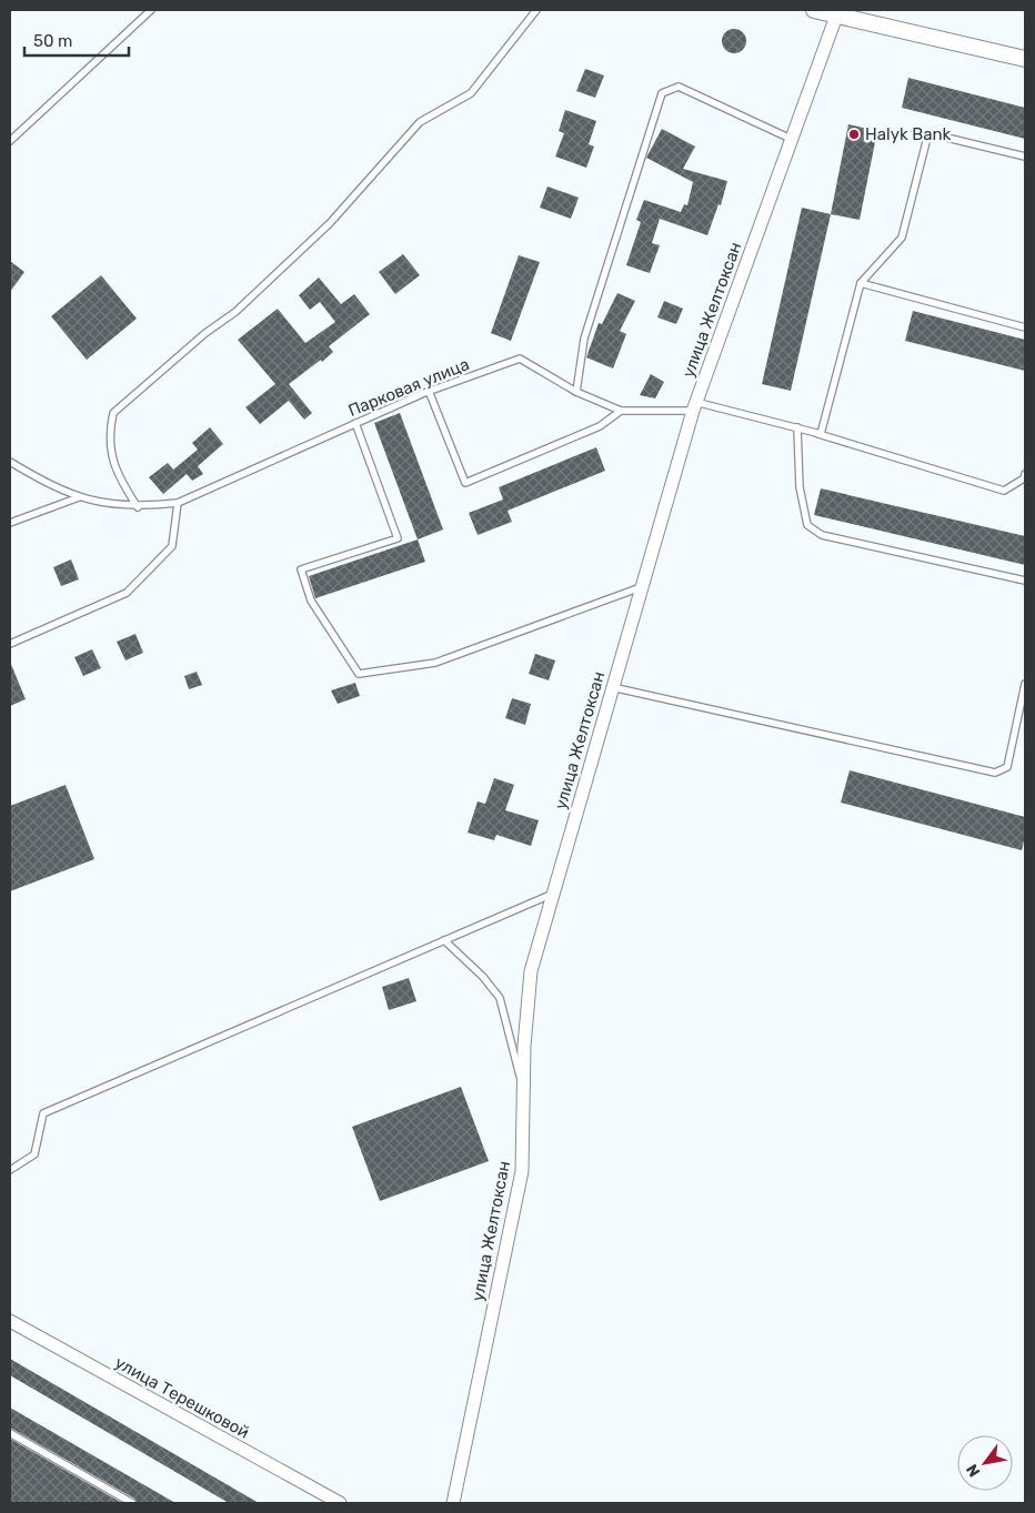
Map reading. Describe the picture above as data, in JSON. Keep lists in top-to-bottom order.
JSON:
{
  "streets": {
    "street": ["улица Желтоксан", "улица Терешковой"],
    "lane": ["Парковая улица"]
  },
  "crossings": [
    ["улица Желтоксан", "Парковая улица"]
  ],
  "places": ["Halyk Bank"],
  "scale_bar": "50 m",
  "north": "bottom left"
}
